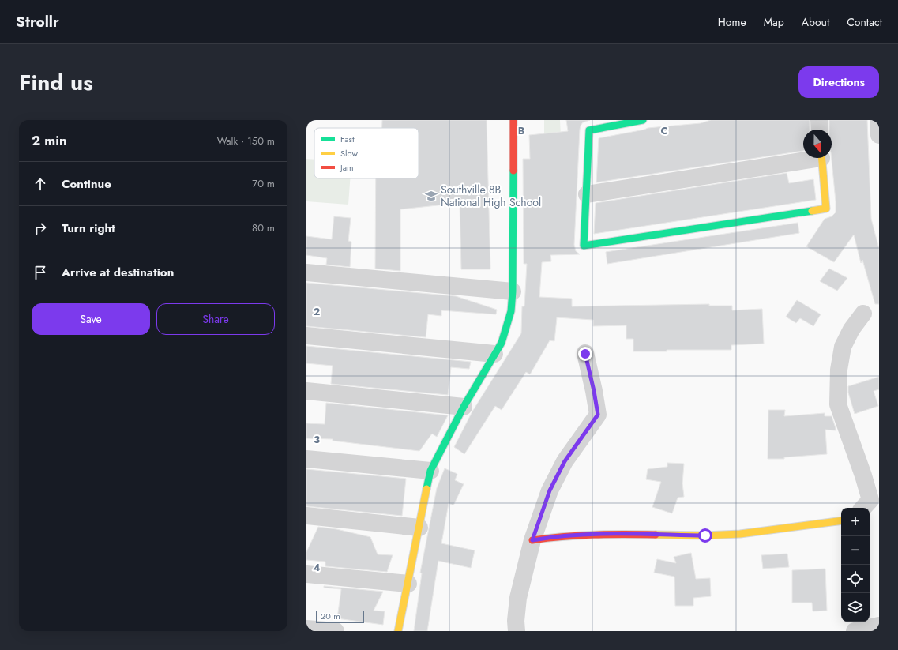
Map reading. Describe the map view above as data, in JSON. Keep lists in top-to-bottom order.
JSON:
{
  "places": {
    "school or university": ["Southville 8B National High School"]
  },
  "legend": ["Fast", "Slow", "Jam"],
  "scale_bar": "20 m",
  "north": "bottom",
  "page": {
    "header": "Strollr",
    "nav": [
      "Home",
      "Map",
      "About",
      "Contact"
    ],
    "title": "Find us",
    "buttons": [
      "Directions",
      ["Save", "Share"]
    ],
    "heading": ["2 min", "Walk · 150 m"],
    "list": [
      ["Continue", "70 m"],
      ["Turn right", "80 m"],
      "Arrive at destination"
    ],
    "map_buttons": ["+", "−"],
    "scale": "20 m"
  },
  "grid": {
    "columns": ["B", "C"],
    "rows": ["2", "3", "4"]
  }
}
